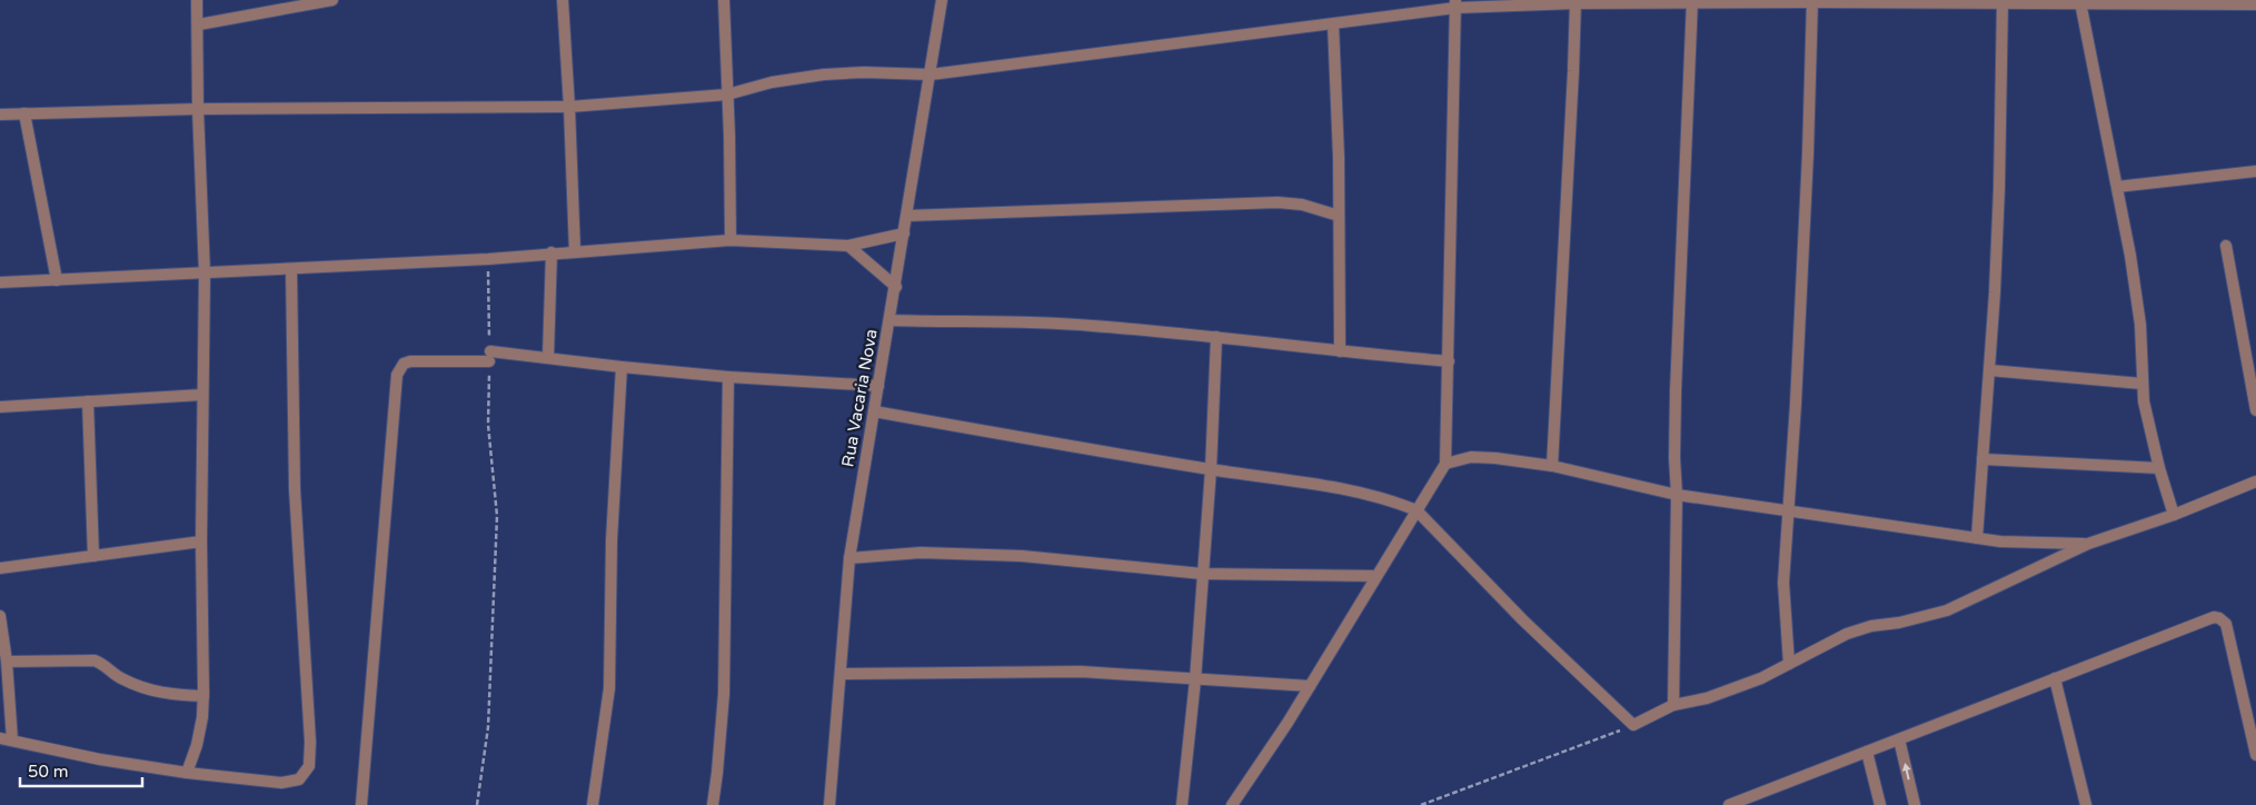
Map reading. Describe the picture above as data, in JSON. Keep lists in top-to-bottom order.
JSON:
{
  "streets": {
    "street": ["Rua Vacaria Nova"]
  },
  "scale_bar": "50 m"
}
